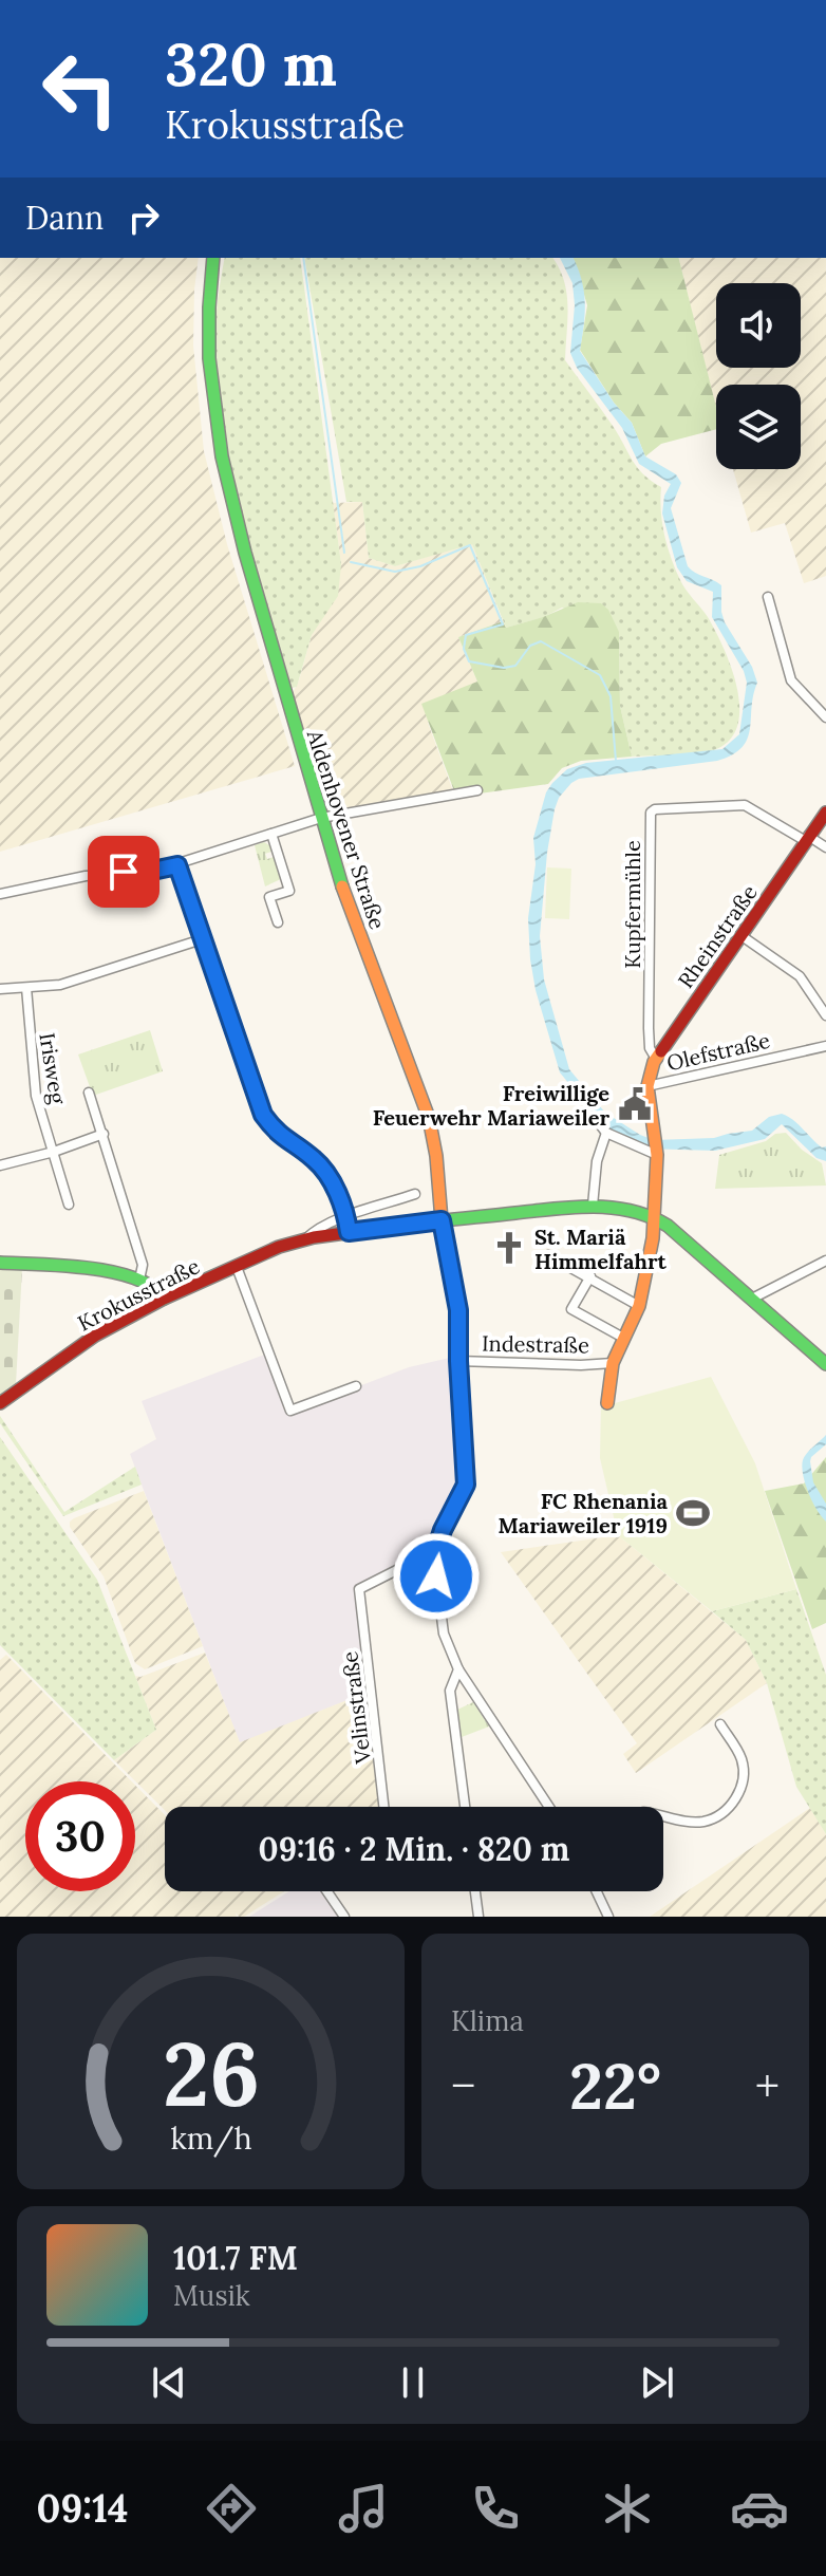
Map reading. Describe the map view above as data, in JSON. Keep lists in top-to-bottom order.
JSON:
{
  "streets": {
    "main road": [
      "Aldenhovener Straße",
      "Rheinstraße",
      "Olefstraße",
      "Krokusstraße",
      "Indestraße"
    ],
    "street": ["Kupfermühle", "Irisweg", "Velinstraße"]
  },
  "crossings": [
    ["Aldenhovener Straße", "Krokusstraße"],
    ["Kupfermühle", "Rheinstraße"],
    ["Rheinstraße", "Olefstraße"],
    ["Olefstraße", "Krokusstraße"],
    ["Olefstraße", "Indestraße"],
    ["Krokusstraße", "Indestraße"]
  ],
  "places": {
    "public building": ["Freiwillige Feuerwehr Mariaweiler"],
    "church": ["St. Mariä Himmelfahrt"],
    "sports": ["FC Rhenania Mariaweiler 1919"]
  },
  "page": {
    "turn": ["320 m", "Krokusstraße"],
    "then": "Dann",
    "limit": "30",
    "trip": "09:16 · 2 Min. · 820 m",
    "tile": "Klima",
    "heat": ["−", "22°", "+"],
    "song": ["101.7 FM", "Musik"],
    "tabs": "09:14",
    "gauge": ["26", "km/h"]
  }
}
